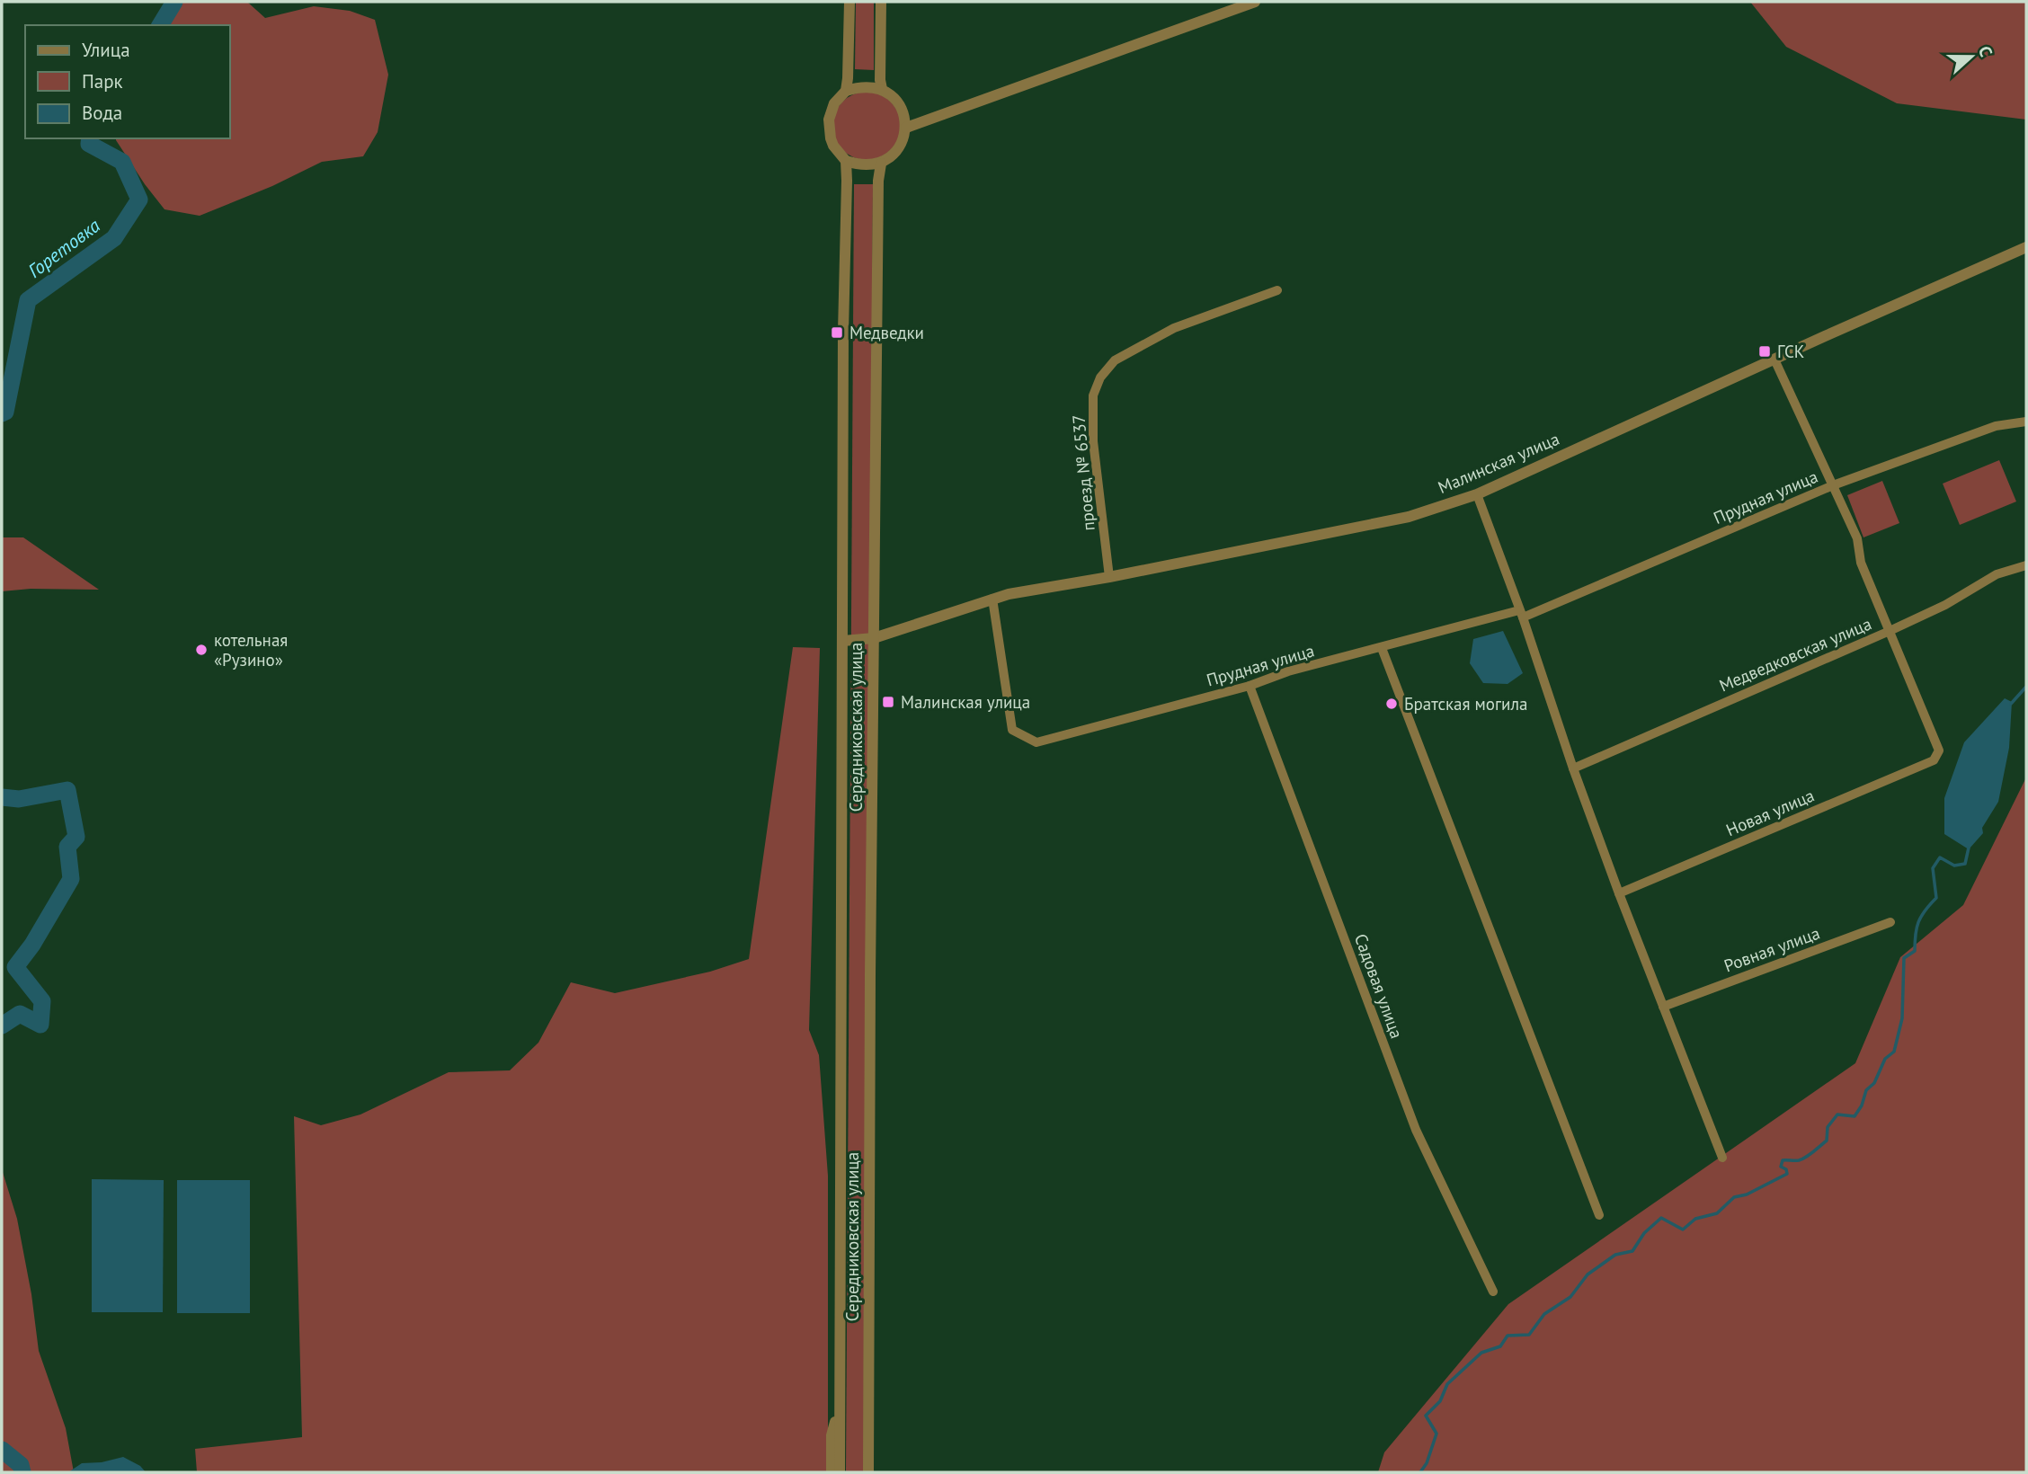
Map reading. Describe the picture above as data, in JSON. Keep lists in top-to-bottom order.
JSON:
{
  "streets": {
    "street": [
      "Малинская улица",
      "проезд № 6537",
      "Прудная улица",
      "Медведковская улица",
      "Середниковская улица",
      "Новая улица",
      "Ровная улица",
      "Садовая улица"
    ]
  },
  "crossings": [
    ["Малинская улица", "проезд № 6537"],
    ["Малинская улица", "Прудная улица"],
    ["Малинская улица", "Середниковская улица"],
    ["Прудная улица", "Садовая улица"],
    ["Медведковская улица", "Новая улица"]
  ],
  "water": ["Горетовка"],
  "places": {
    "transit": ["Медведки", "ГСК", "Малинская улица"],
    "other": ["котельная «Рузино»", "Братская могила"]
  },
  "legend": ["Улица", "Парк", "Вода"],
  "north": "right"
}
